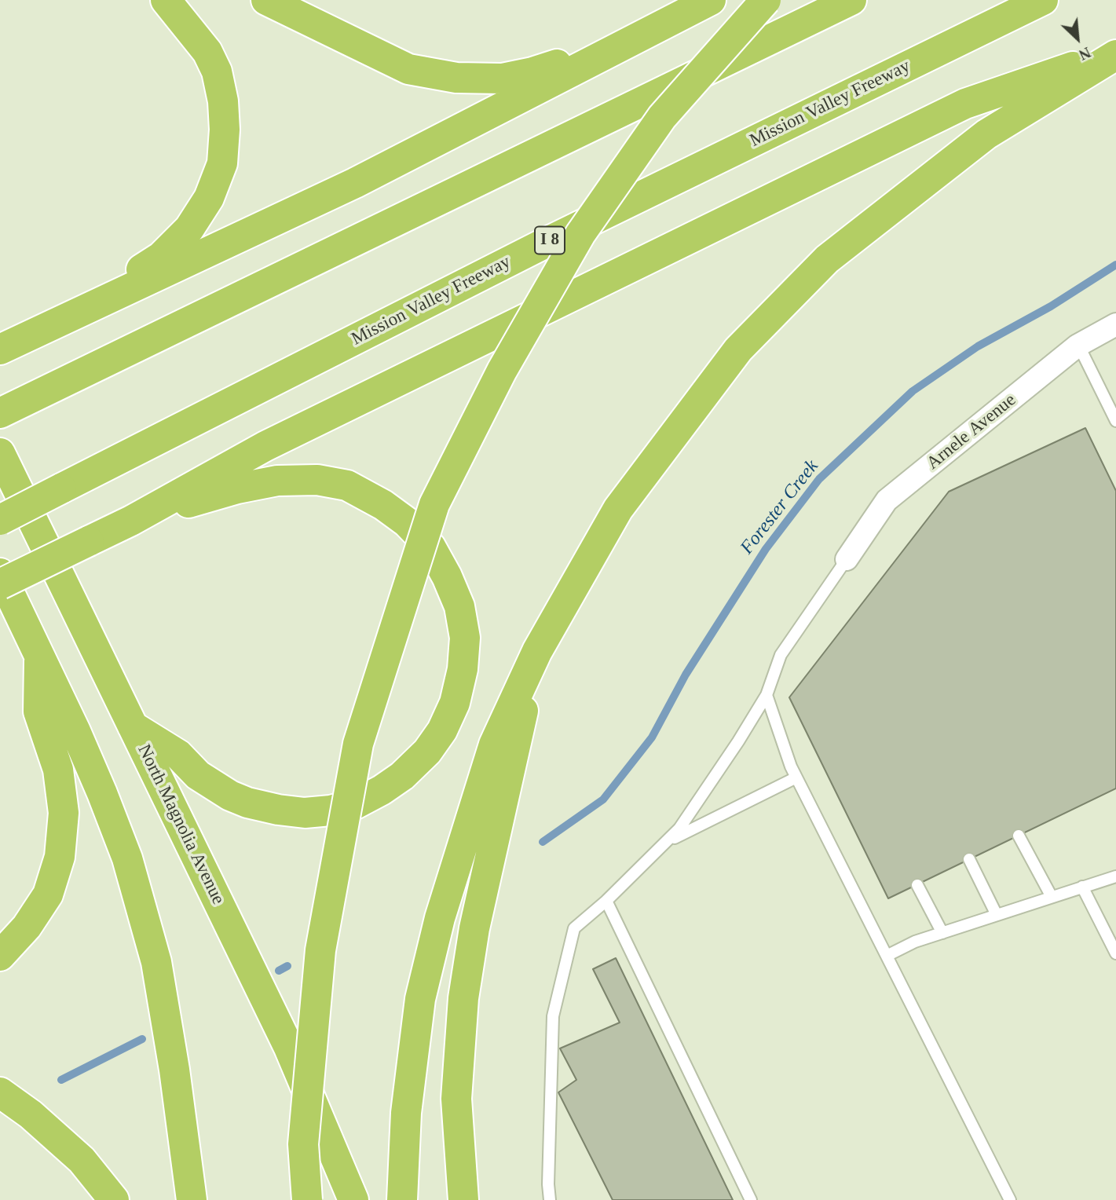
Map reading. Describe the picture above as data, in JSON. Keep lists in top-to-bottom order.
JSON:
{
  "streets": {
    "highway": ["Mission Valley Freeway", "I 8", "North Magnolia Avenue"],
    "street": ["Arnele Avenue"]
  },
  "water": ["Forester Creek"],
  "north": "bottom right"
}
